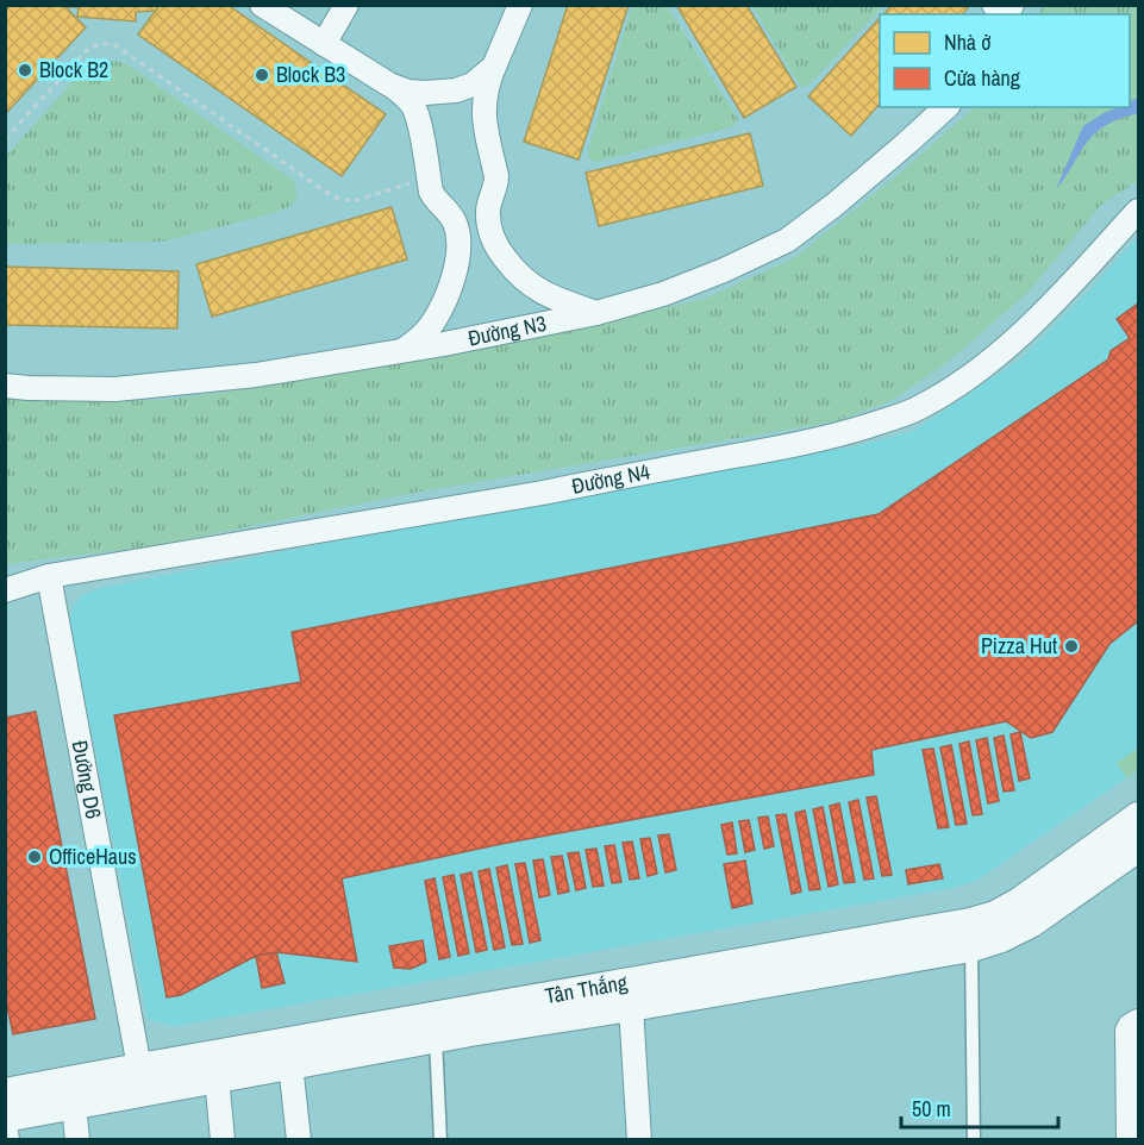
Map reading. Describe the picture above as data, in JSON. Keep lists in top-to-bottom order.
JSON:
{
  "streets": {
    "street": [
      "Đường N3",
      "Đường N4",
      "Đường D6",
      "Tân Thắng"
    ]
  },
  "crossings": [
    ["Đường N4", "Đường D6"],
    ["Đường D6", "Tân Thắng"]
  ],
  "places": [
    "Block B2",
    "Block B3",
    "Pizza Hut",
    "OfficeHaus"
  ],
  "legend": ["Nhà ở", "Cửa hàng"],
  "scale_bar": "50 m"
}
